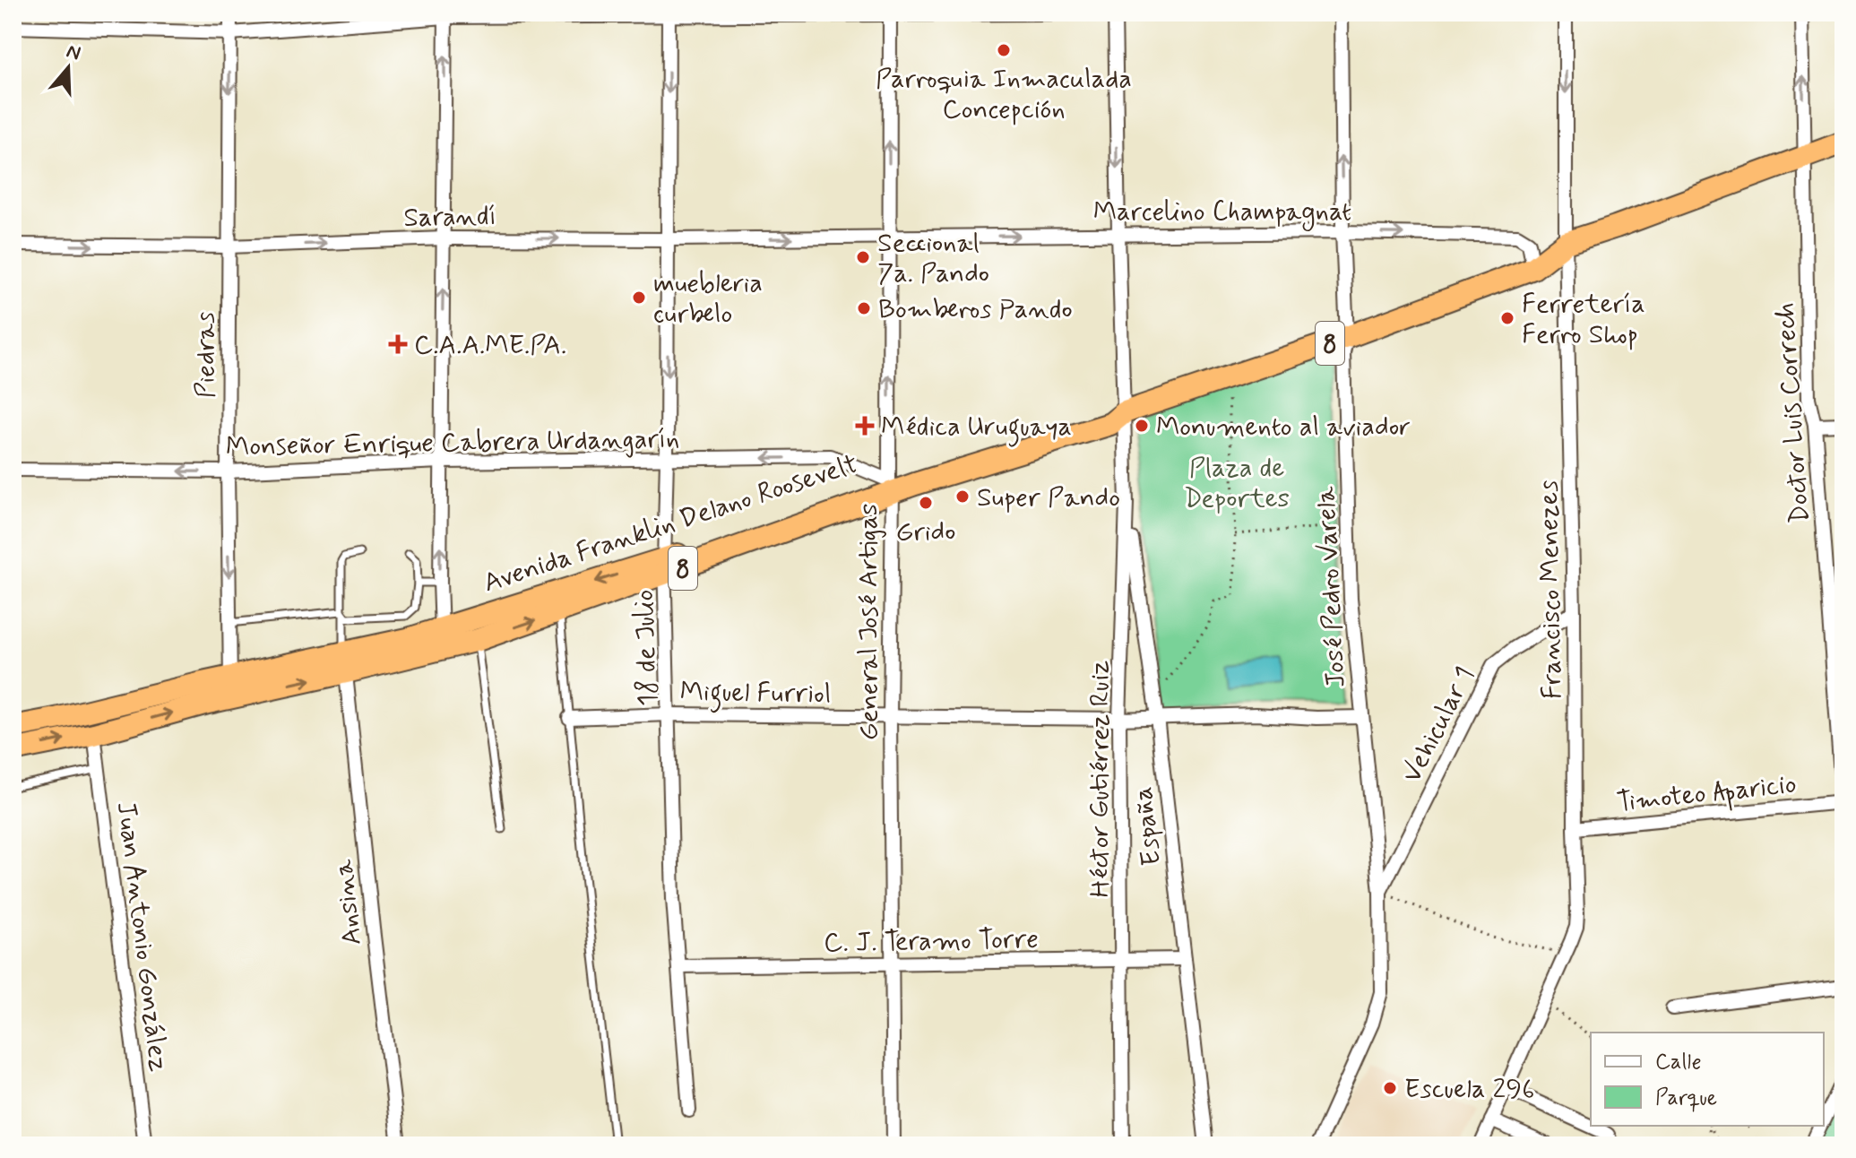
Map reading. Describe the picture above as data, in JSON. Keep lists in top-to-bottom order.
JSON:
{
  "streets": {
    "highway": ["8", "Avenida Franklin Delano Roosevelt"],
    "street": [
      "Marcelino Champagnat",
      "Sarandí",
      "Piedras",
      "Doctor Luis Correch",
      "Monseñor Enrique Cabrera Urdangarín",
      "José Pedro Varela",
      "Francisco Menezes",
      "General José Artigas",
      "18 de Julio",
      "Miguel Furriol",
      "Vehicular 1",
      "Héctor Gutiérrez Ruiz",
      "Timoteo Aparicio",
      "España",
      "Ansina",
      "Juan Antonio González",
      "C. J. Teramo Torre"
    ]
  },
  "crossings": [
    ["Marcelino Champagnat", "Sarandí"],
    ["Marcelino Champagnat", "Avenida Franklin Delano Roosevelt"],
    ["Marcelino Champagnat", "José Pedro Varela"],
    ["Marcelino Champagnat", "General José Artigas"],
    ["Marcelino Champagnat", "Héctor Gutiérrez Ruiz"],
    ["Sarandí", "Piedras"],
    ["Sarandí", "General José Artigas"],
    ["Sarandí", "18 de Julio"],
    ["8", "Piedras"],
    ["8", "Avenida Franklin Delano Roosevelt"],
    ["8", "Juan Antonio González"],
    ["Piedras", "Monseñor Enrique Cabrera Urdangarín"],
    ["Piedras", "Avenida Franklin Delano Roosevelt"],
    ["Doctor Luis Correch", "Avenida Franklin Delano Roosevelt"],
    ["Doctor Luis Correch", "Timoteo Aparicio"],
    ["Monseñor Enrique Cabrera Urdangarín", "Avenida Franklin Delano Roosevelt"],
    ["Monseñor Enrique Cabrera Urdangarín", "General José Artigas"],
    ["Monseñor Enrique Cabrera Urdangarín", "18 de Julio"],
    ["Avenida Franklin Delano Roosevelt", "José Pedro Varela"],
    ["Avenida Franklin Delano Roosevelt", "Francisco Menezes"],
    ["Avenida Franklin Delano Roosevelt", "General José Artigas"],
    ["Avenida Franklin Delano Roosevelt", "18 de Julio"],
    ["Avenida Franklin Delano Roosevelt", "Héctor Gutiérrez Ruiz"],
    ["Avenida Franklin Delano Roosevelt", "Ansina"],
    ["José Pedro Varela", "Miguel Furriol"],
    ["José Pedro Varela", "Vehicular 1"],
    ["Francisco Menezes", "Vehicular 1"],
    ["Francisco Menezes", "Timoteo Aparicio"],
    ["General José Artigas", "Miguel Furriol"],
    ["General José Artigas", "C. J. Teramo Torre"],
    ["18 de Julio", "Miguel Furriol"],
    ["18 de Julio", "C. J. Teramo Torre"],
    ["Miguel Furriol", "Héctor Gutiérrez Ruiz"],
    ["Miguel Furriol", "España"],
    ["Héctor Gutiérrez Ruiz", "España"],
    ["Héctor Gutiérrez Ruiz", "C. J. Teramo Torre"],
    ["España", "C. J. Teramo Torre"]
  ],
  "one_way": [
    "Marcelino Champagnat",
    "Sarandí",
    "Piedras",
    "Monseñor Enrique Cabrera Urdangarín",
    "General José Artigas",
    "18 de Julio"
  ],
  "parks": ["Plaza de Deportes"],
  "places": {
    "other": [
      "Parroquia Inmaculada Concepción",
      "Seccional 7a. Pando",
      "muebleria curbelo",
      "Bomberos Pando",
      "Ferretería Ferro Shop",
      "Monumento al aviador",
      "Super Pando",
      "Grido",
      "Escuela 296"
    ],
    "health": ["C.A.A.ME.PA.", "Médica Uruguaya"]
  },
  "legend": ["Calle", "Parque"],
  "north": "top"
}
